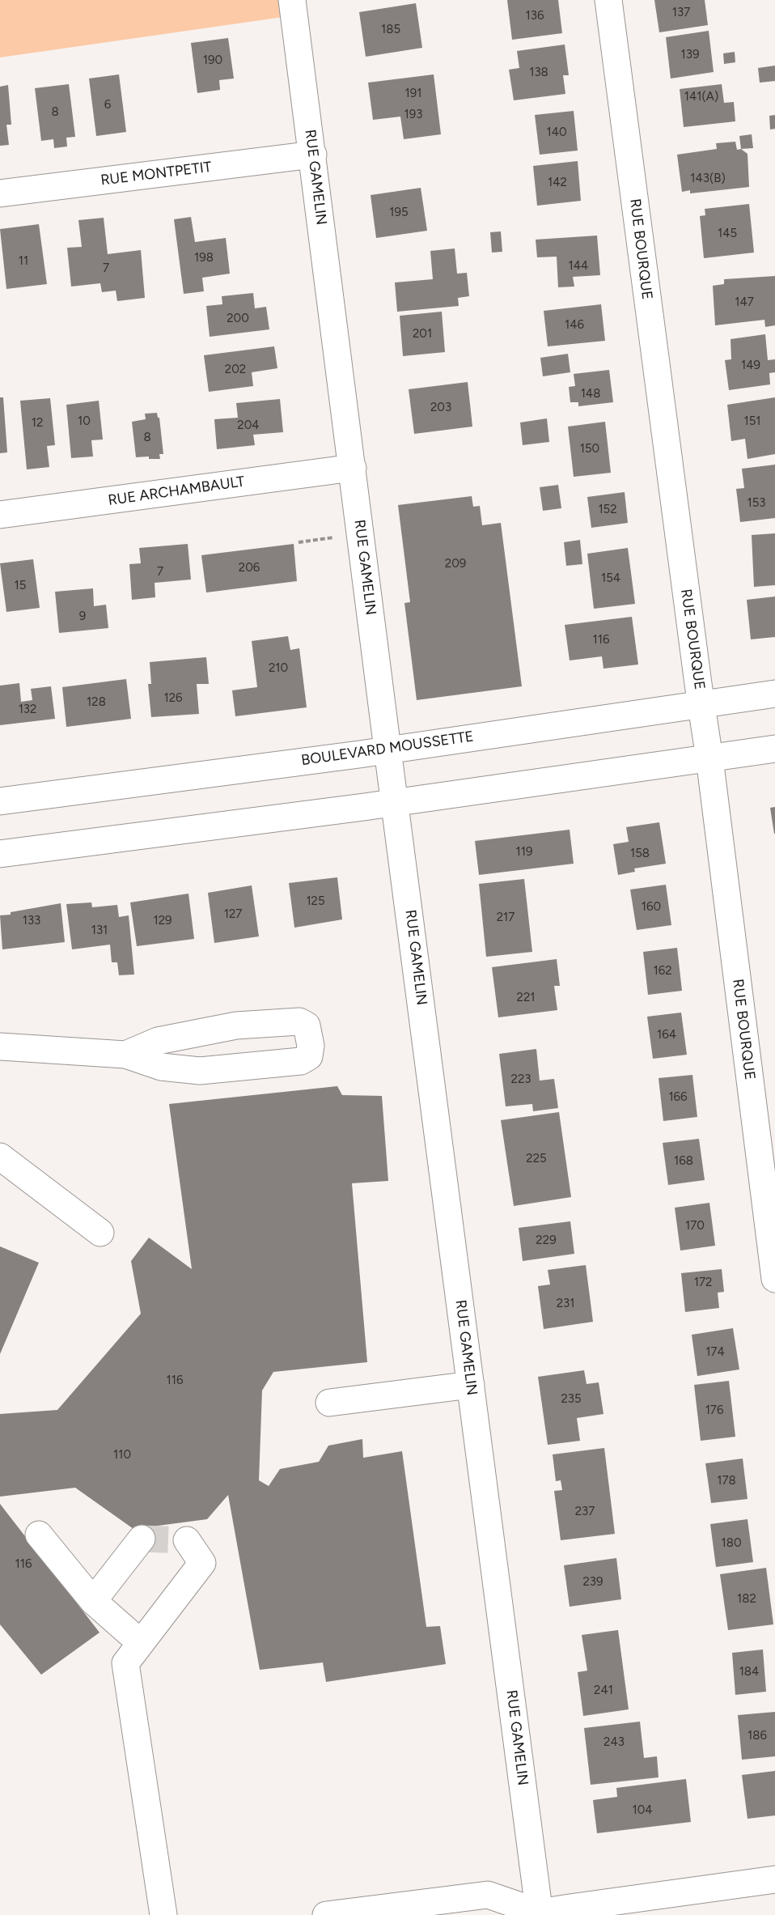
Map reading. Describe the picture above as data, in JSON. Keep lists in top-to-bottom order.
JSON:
{
  "streets": {
    "street": [
      "RUE MONTPETIT",
      "RUE GAMELIN",
      "RUE BOURQUE",
      "RUE ARCHAMBAULT",
      "BOULEVARD MOUSSETTE"
    ]
  },
  "crossings": [
    ["RUE MONTPETIT", "RUE GAMELIN"],
    ["RUE GAMELIN", "RUE ARCHAMBAULT"],
    ["RUE GAMELIN", "BOULEVARD MOUSSETTE"],
    ["RUE BOURQUE", "BOULEVARD MOUSSETTE"]
  ],
  "house_numbers": [
    "137",
    "136",
    "185",
    "139",
    "190",
    "138",
    "191",
    "141(A)",
    "6",
    "8",
    "193",
    "140",
    "143(B)",
    "142",
    "195",
    "145",
    "198",
    "11",
    "144",
    "7",
    "147",
    "200",
    "146",
    "201",
    "149",
    "202",
    "148",
    "203",
    "10",
    "151",
    "12",
    "204",
    "8",
    "150",
    "153",
    "152",
    "209",
    "206",
    "7",
    "154",
    "15",
    "9",
    "116",
    "210",
    "126",
    "128",
    "132",
    "119",
    "158",
    "125",
    "160",
    "127",
    "217",
    "133",
    "129",
    "131",
    "162",
    "221",
    "164",
    "223",
    "166",
    "225",
    "168",
    "170",
    "229",
    "172",
    "231",
    "174",
    "116",
    "235",
    "176",
    "110",
    "178",
    "237",
    "180",
    "116",
    "239",
    "182",
    "184",
    "241",
    "186",
    "243",
    "104"
  ]
}
